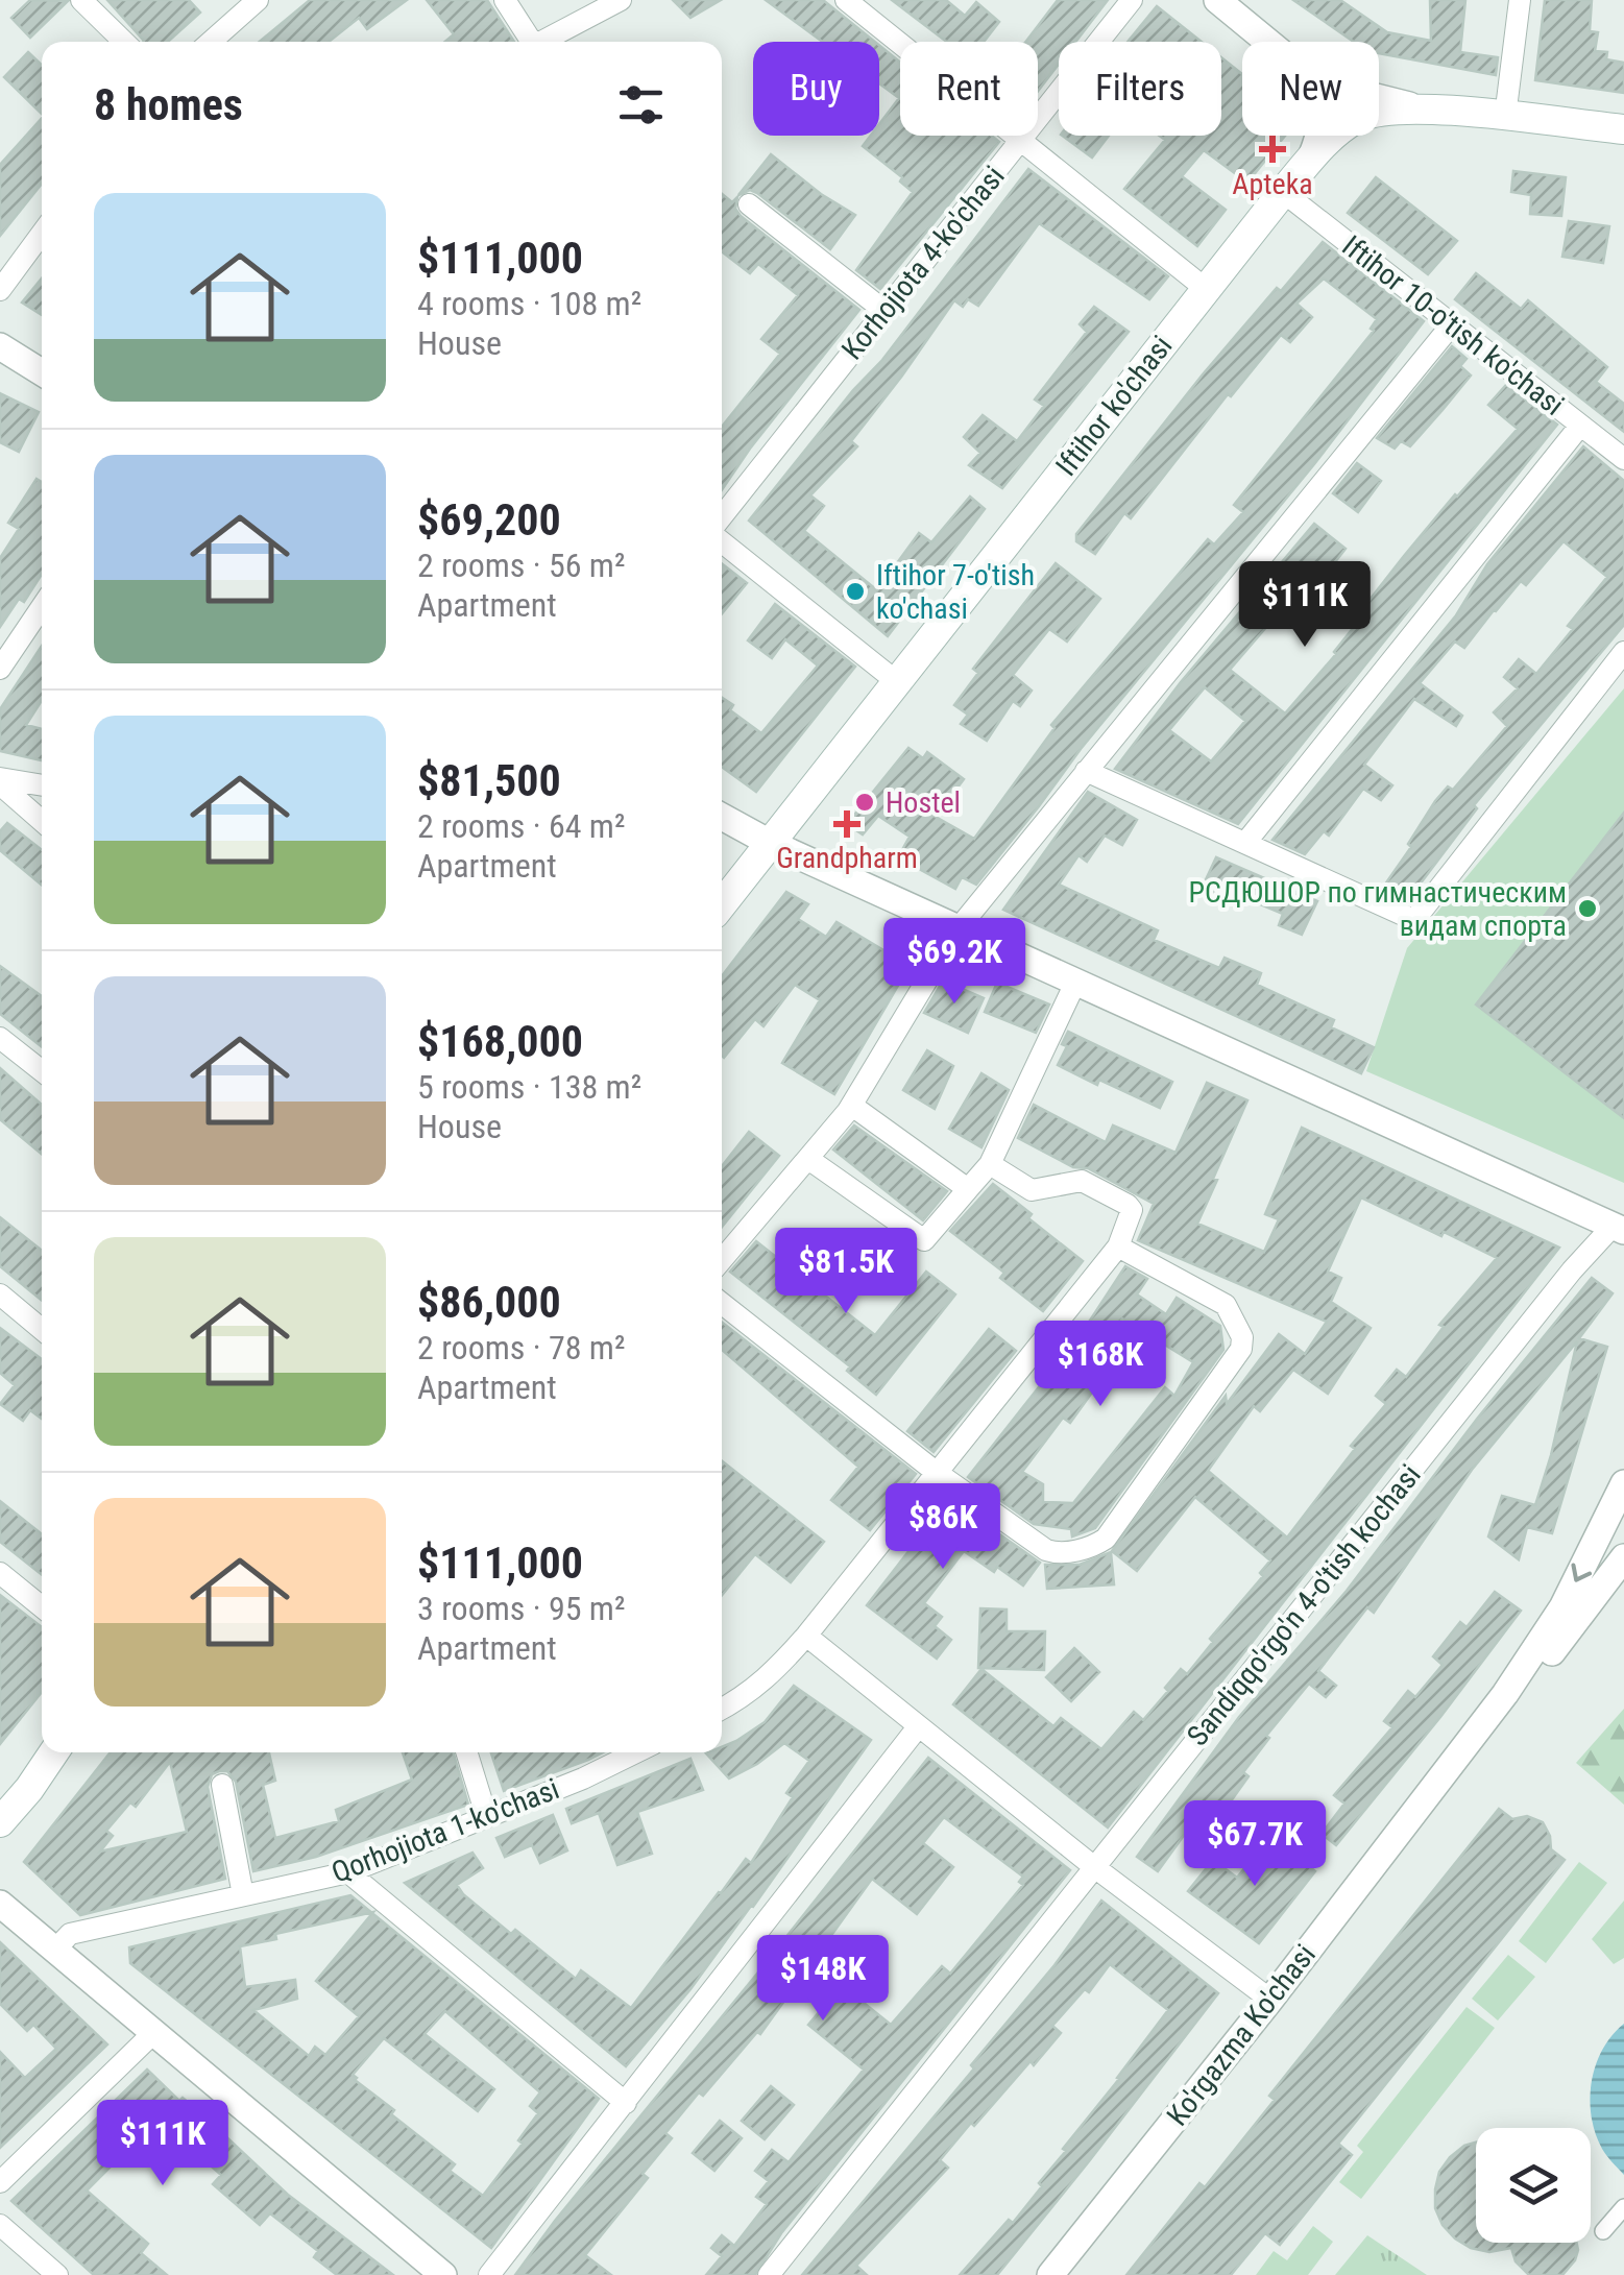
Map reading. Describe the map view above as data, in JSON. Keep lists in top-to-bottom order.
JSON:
{
  "streets": {
    "main road": ["Iftihor ko'chasi"],
    "street": [
      "Korhojiota 4-ko'chasi",
      "Iftihor 10-o'tish ko'chasi",
      "Sandiqqo'rgo'n 4-o'tish kochasi",
      "Qorhojiota 1-ko'chasi",
      "Ko'rgazma Ko'chasi"
    ]
  },
  "crossings": [
    ["Iftihor 10-o'tish ko'chasi", "Iftihor ko'chasi"]
  ],
  "places": {
    "health": ["Apteka", "Grandpharm"],
    "other": ["Iftihor 7-o'tish ko'chasi", "Hostel", "РСДЮШОР по гимнастическим видам спорта"]
  },
  "page": {
    "chip": [
      "Buy",
      "Rent",
      "Filters",
      "New"
    ],
    "heading": "8 homes",
    "list": [
      {
        "name": "$111,000",
        "note": "4 rooms · 108 m² · House"
      },
      {
        "name": "$69,200",
        "note": "2 rooms · 56 m² · Apartment"
      },
      {
        "name": "$81,500",
        "note": "2 rooms · 64 m² · Apartment"
      },
      {
        "name": "$168,000",
        "note": "5 rooms · 138 m² · House"
      },
      {
        "name": "$86,000",
        "note": "2 rooms · 78 m² · Apartment"
      },
      {
        "name": "$111,000",
        "note": "3 rooms · 95 m² · Apartment"
      }
    ],
    "price": [
      "$111K",
      "$69.2K",
      "$81.5K",
      "$168K",
      "$86K",
      "$67.7K",
      "$148K",
      "$111K"
    ]
  }
}
